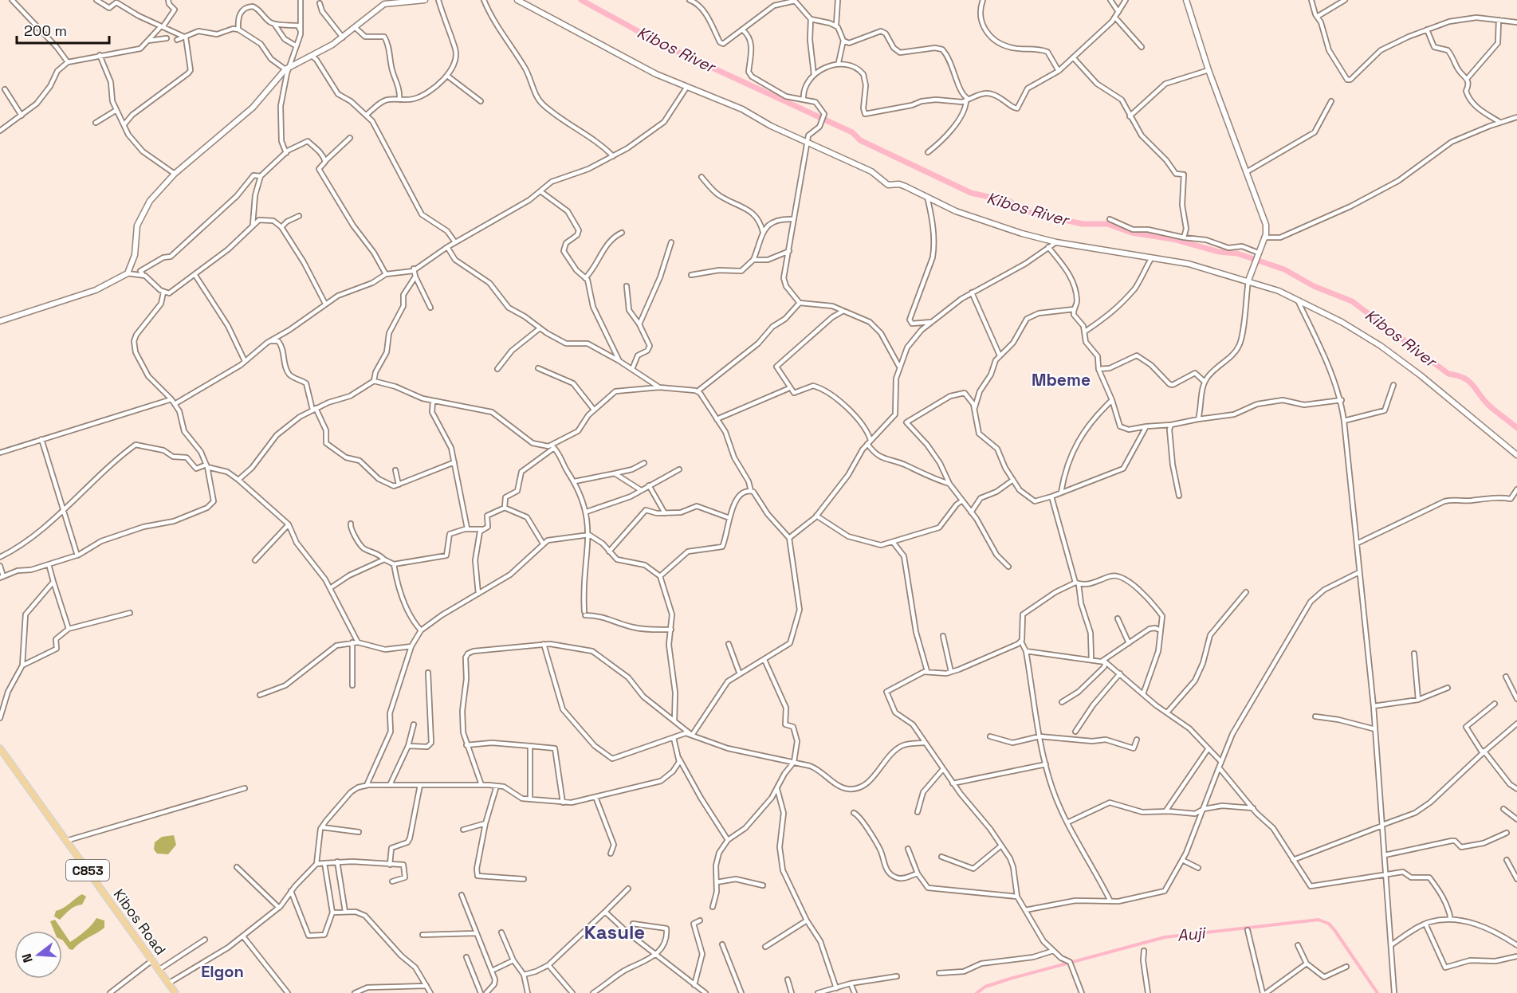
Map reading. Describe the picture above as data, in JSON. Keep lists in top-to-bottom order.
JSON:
{
  "streets": {
    "main road": ["C853", "Kibos Road"]
  },
  "districts": ["Mbeme", "Kasule", "Elgon"],
  "water": ["Kibos River", "Auji"],
  "scale_bar": "200 m",
  "north": "left"
}
